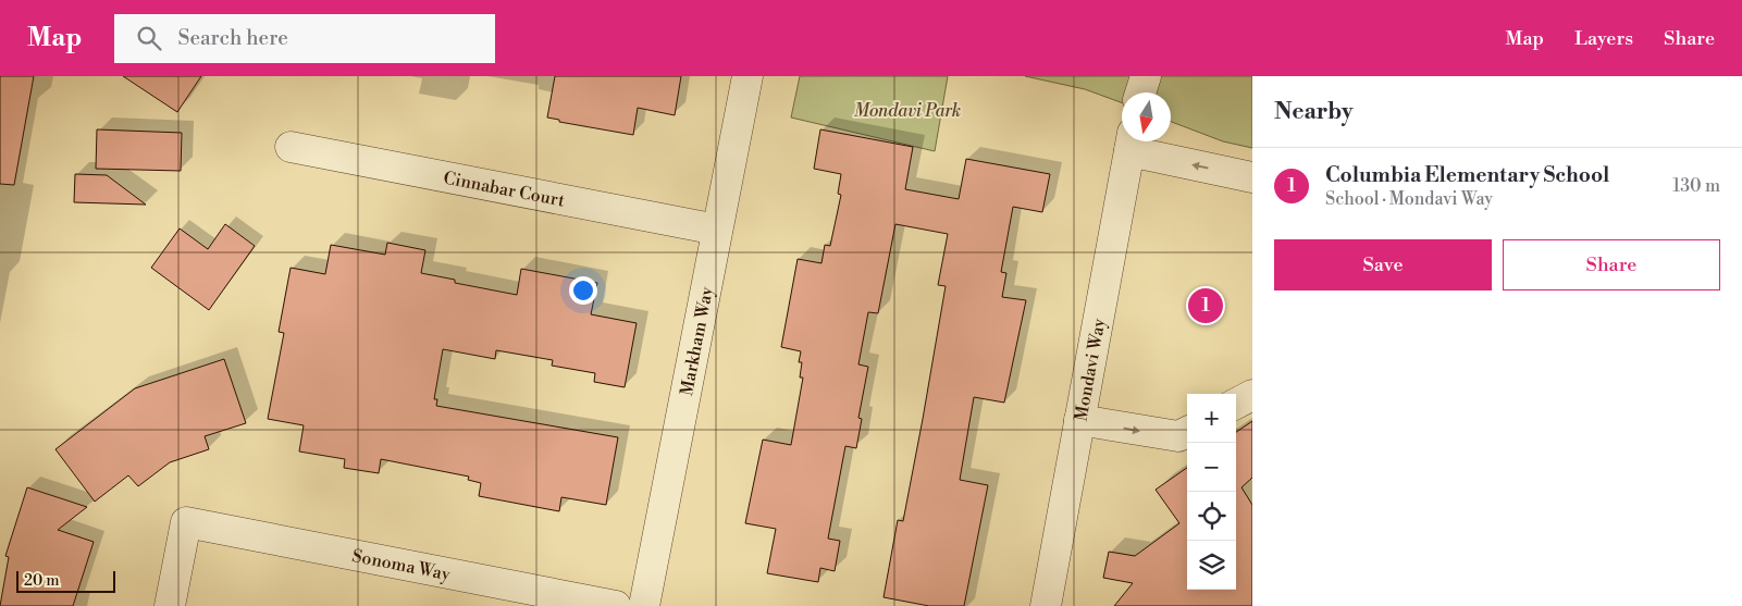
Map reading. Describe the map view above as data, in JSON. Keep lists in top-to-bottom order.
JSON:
{
  "streets": {
    "street": [
      "Cinnabar Court",
      "Markham Way",
      "Mondavi Way",
      "Sonoma Way"
    ]
  },
  "crossings": [
    ["Cinnabar Court", "Markham Way"]
  ],
  "parks": ["Mondavi Park"],
  "scale_bar": "20 m",
  "north": "bottom",
  "page": {
    "header": "Map",
    "search": "Search here",
    "nav": ["Map", "Layers", "Share"],
    "heading": "Nearby",
    "list": [
      {
        "mark": "1",
        "name": "Columbia Elementary School",
        "note": "School · Mondavi Way",
        "value": "130 m"
      }
    ],
    "buttons": ["Save", "Share"],
    "pins": "1",
    "map_buttons": ["+", "−"],
    "scale": "20 m"
  }
}
